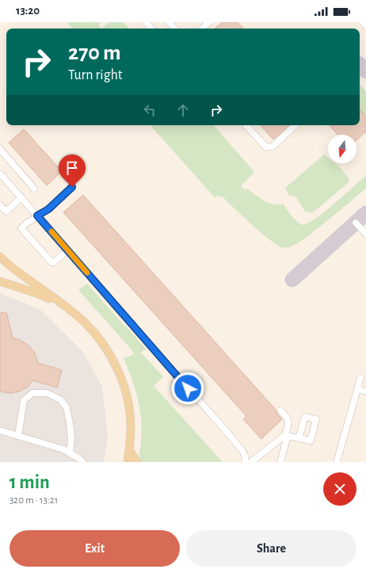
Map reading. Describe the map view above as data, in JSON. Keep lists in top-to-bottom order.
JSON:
{
  "north": "bottom",
  "page": {
    "status": "13:20",
    "turn": ["270 m", "Turn right"],
    "heading": ["1 min", "320 m · 13:21"],
    "buttons": ["Exit", "Share"]
  }
}
